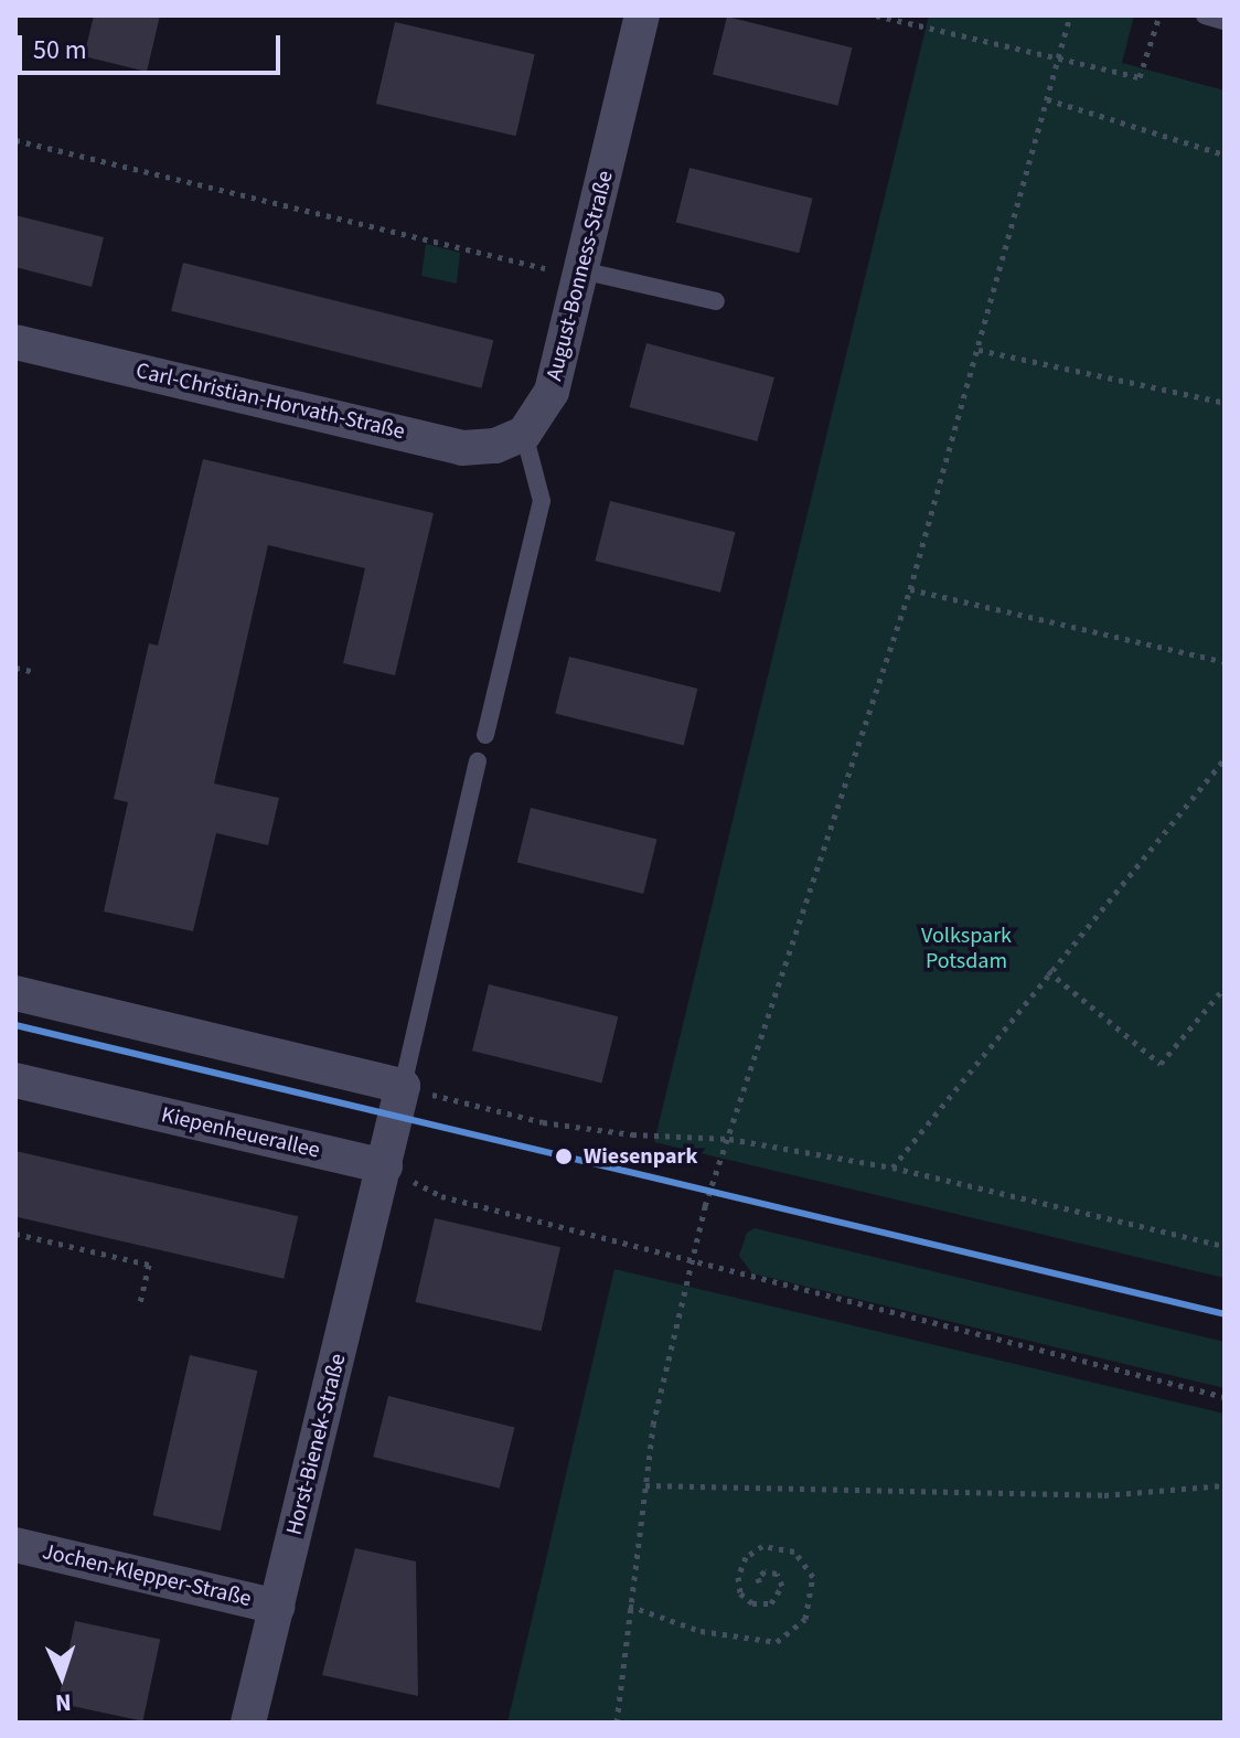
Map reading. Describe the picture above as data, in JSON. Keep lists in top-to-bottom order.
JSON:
{
  "streets": {
    "street": [
      "August-Bonness-Straße",
      "Carl-Christian-Horvath-Straße",
      "Kiepenheuerallee",
      "Horst-Bienek-Straße",
      "Jochen-Klepper-Straße"
    ]
  },
  "crossings": [
    ["August-Bonness-Straße", "Carl-Christian-Horvath-Straße"],
    ["Kiepenheuerallee", "Horst-Bienek-Straße"],
    ["Horst-Bienek-Straße", "Jochen-Klepper-Straße"]
  ],
  "parks": ["Volkspark Potsdam"],
  "places": ["Wiesenpark"],
  "scale_bar": "50 m",
  "north": "bottom"
}
